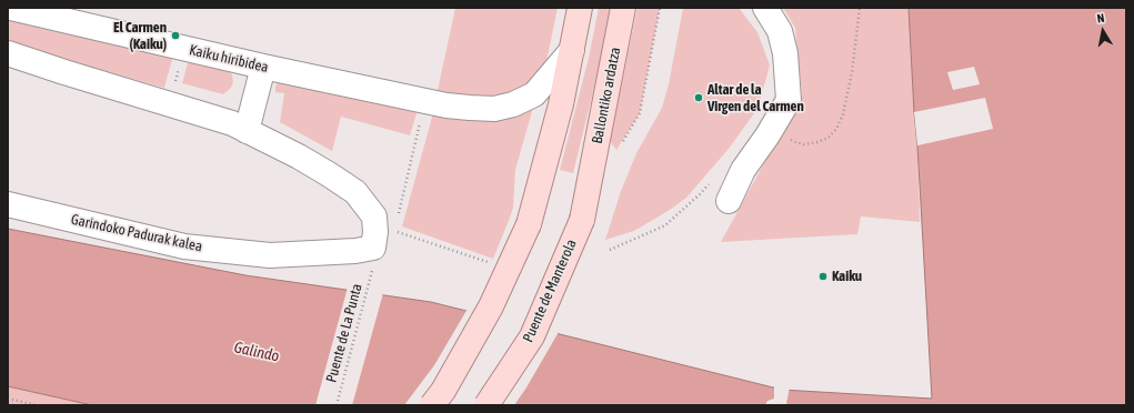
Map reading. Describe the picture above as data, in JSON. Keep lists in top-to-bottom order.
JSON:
{
  "streets": {
    "main road": ["Ballontiko ardatza", "Puente de Manterola"],
    "street": ["Kaiku hiribidea", "Garindoko Padurak kalea"],
    "path": ["Puente de La Punta"]
  },
  "crossings": [
    ["Ballontiko ardatza", "Puente de Manterola"],
    ["Garindoko Padurak kalea", "Puente de La Punta"]
  ],
  "water": ["Galindo"],
  "places": ["El Carmen (Kaiku)", "Altar de la Virgen del Carmen", "Kaiku"],
  "north": "top"
}
